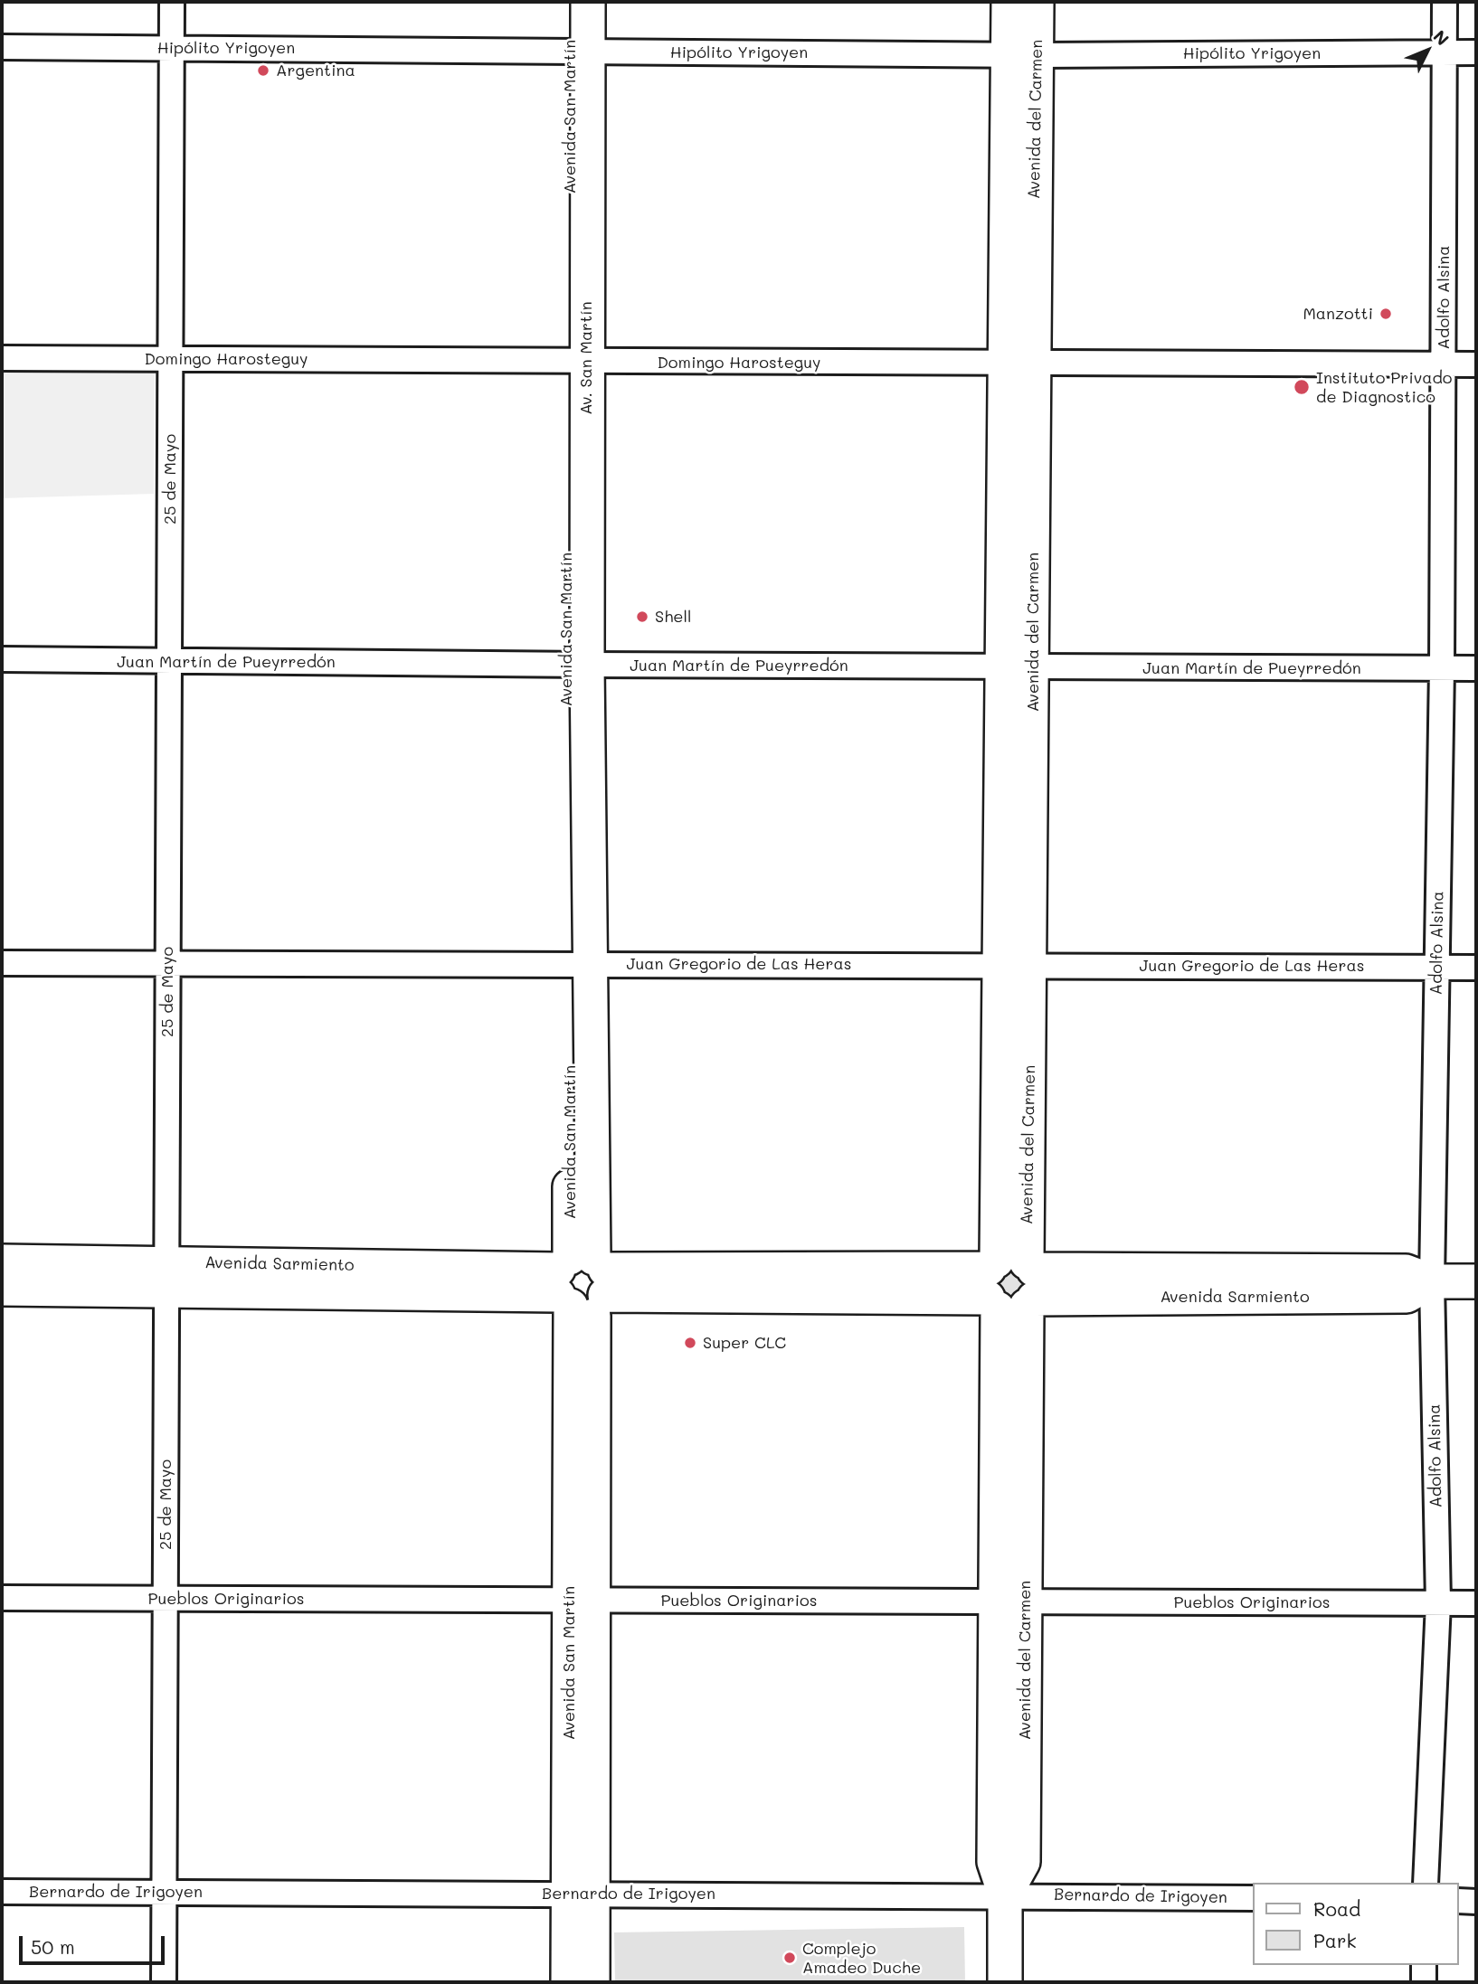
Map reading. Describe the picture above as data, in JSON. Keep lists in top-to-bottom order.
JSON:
{
  "streets": {
    "main road": ["Avenida San Martín", "Avenida del Carmen", "Avenida Sarmiento"],
    "street": [
      "Hipólito Yrigoyen",
      "Adolfo Alsina",
      "Domingo Harosteguy",
      "25 de Mayo",
      "Juan Martín de Pueyrredón",
      "Juan Gregorio de Las Heras",
      "Pueblos Originarios",
      "Bernardo de Irigoyen"
    ]
  },
  "crossings": [
    ["Hipólito Yrigoyen", "Avenida San Martín"],
    ["Hipólito Yrigoyen", "Avenida del Carmen"],
    ["Hipólito Yrigoyen", "Adolfo Alsina"],
    ["Hipólito Yrigoyen", "25 de Mayo"],
    ["Avenida San Martín", "Domingo Harosteguy"],
    ["Avenida San Martín", "Juan Martín de Pueyrredón"],
    ["Avenida San Martín", "Juan Gregorio de Las Heras"],
    ["Avenida San Martín", "Avenida Sarmiento"],
    ["Avenida San Martín", "Pueblos Originarios"],
    ["Avenida San Martín", "Bernardo de Irigoyen"],
    ["Avenida del Carmen", "Domingo Harosteguy"],
    ["Avenida del Carmen", "Juan Martín de Pueyrredón"],
    ["Avenida del Carmen", "Juan Gregorio de Las Heras"],
    ["Avenida del Carmen", "Avenida Sarmiento"],
    ["Avenida del Carmen", "Pueblos Originarios"],
    ["Avenida del Carmen", "Bernardo de Irigoyen"],
    ["Adolfo Alsina", "Domingo Harosteguy"],
    ["Adolfo Alsina", "Juan Martín de Pueyrredón"],
    ["Adolfo Alsina", "Juan Gregorio de Las Heras"],
    ["Adolfo Alsina", "Avenida Sarmiento"],
    ["Adolfo Alsina", "Pueblos Originarios"],
    ["Domingo Harosteguy", "25 de Mayo"],
    ["25 de Mayo", "Juan Martín de Pueyrredón"],
    ["25 de Mayo", "Juan Gregorio de Las Heras"],
    ["25 de Mayo", "Avenida Sarmiento"],
    ["25 de Mayo", "Pueblos Originarios"],
    ["25 de Mayo", "Bernardo de Irigoyen"]
  ],
  "places": [
    "Argentina",
    "Manzotti",
    "Instituto Privado de Diagnostico",
    "Shell",
    "Super CLC",
    "Complejo Amadeo Duche"
  ],
  "legend": ["Road", "Park"],
  "scale_bar": "50 m",
  "north": "top right"
}
